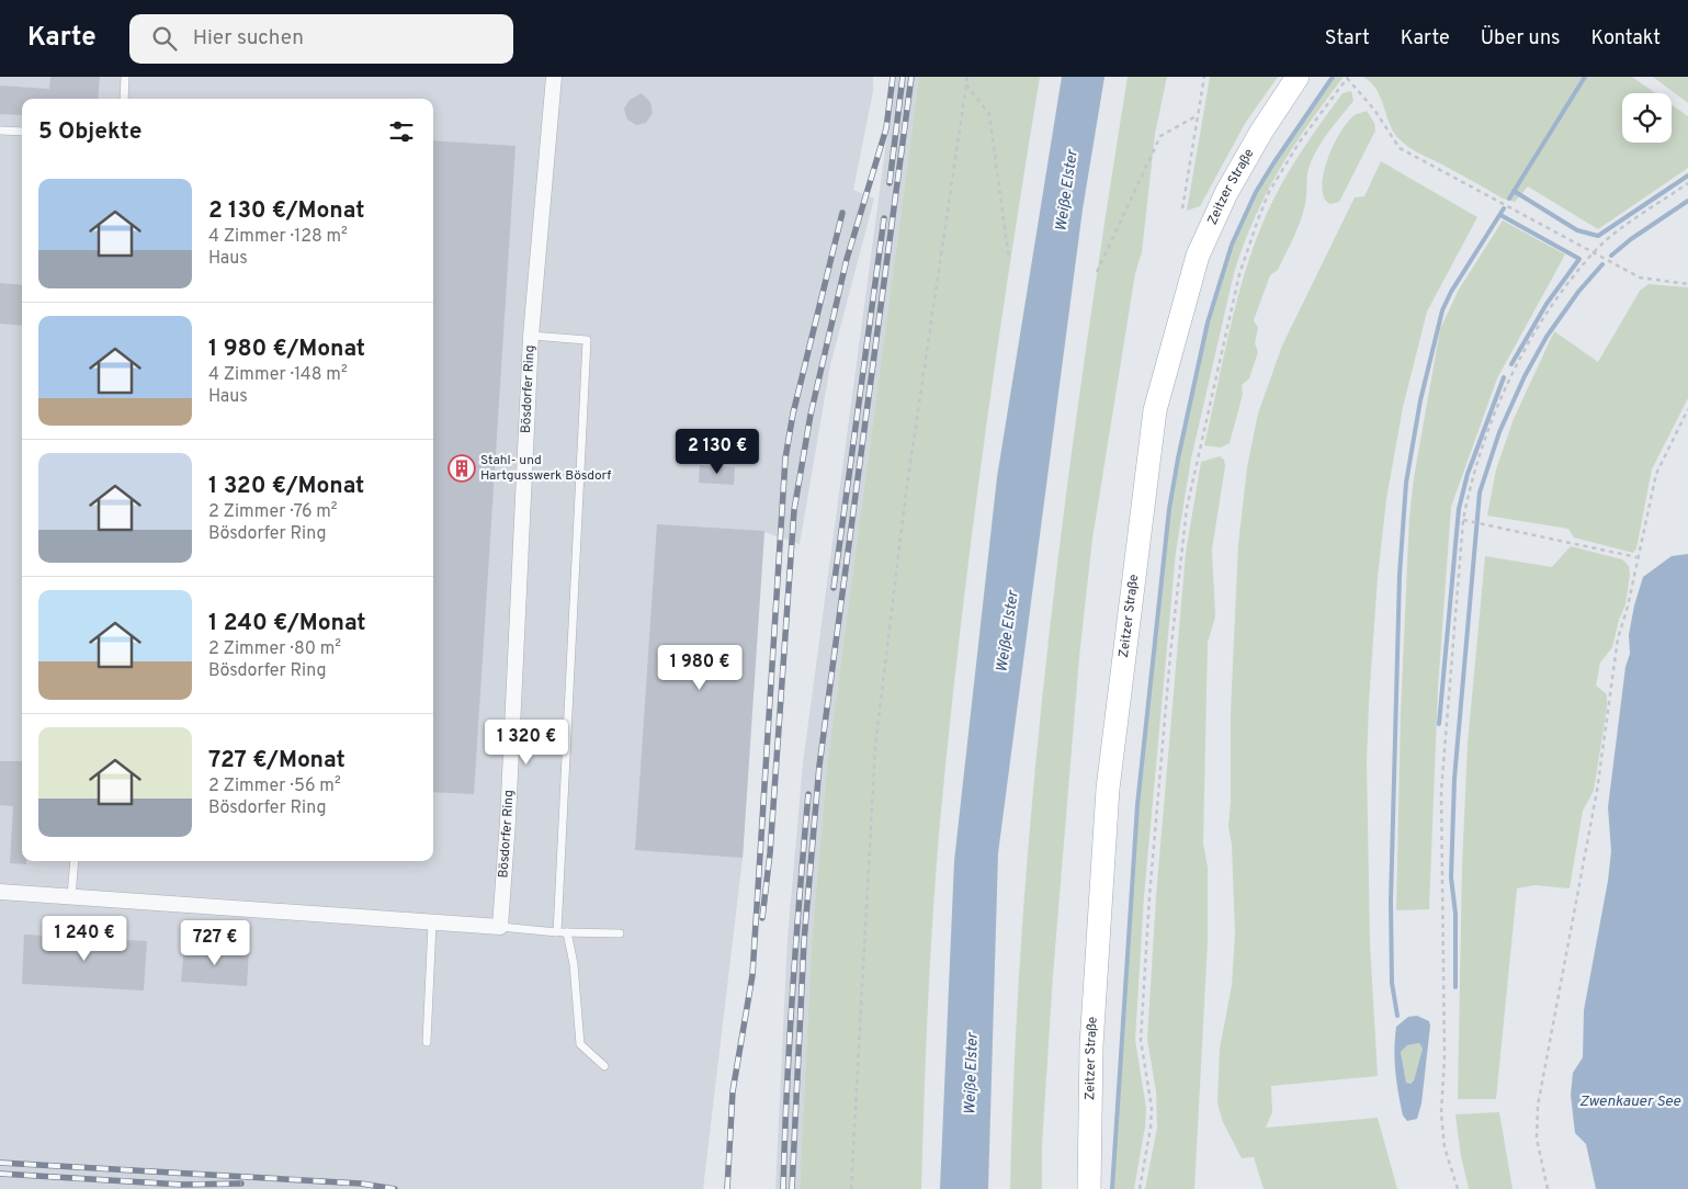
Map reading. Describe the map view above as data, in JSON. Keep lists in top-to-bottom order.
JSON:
{
  "streets": {
    "main road": ["Zeitzer Straße"],
    "street": ["Bösdorfer Ring"]
  },
  "water": ["Weiße Elster", "Zwenkauer See"],
  "places": {
    "building": ["Stahl- und Hartgusswerk Bösdorf"]
  },
  "page": {
    "header": "Karte",
    "search": "Hier suchen",
    "nav": [
      "Start",
      "Karte",
      "Über uns",
      "Kontakt"
    ],
    "heading": "5 Objekte",
    "list": [
      {
        "name": "2 130 €/Monat",
        "note": "4 Zimmer · 128 m² · Haus"
      },
      {
        "name": "1 980 €/Monat",
        "note": "4 Zimmer · 148 m² · Haus"
      },
      {
        "name": "1 320 €/Monat",
        "note": "2 Zimmer · 76 m² · Bösdorfer Ring"
      },
      {
        "name": "1 240 €/Monat",
        "note": "2 Zimmer · 80 m² · Bösdorfer Ring"
      },
      {
        "name": "727 €/Monat",
        "note": "2 Zimmer · 56 m² · Bösdorfer Ring"
      }
    ],
    "price": [
      "2 130 €",
      "1 980 €",
      "1 320 €",
      "1 240 €",
      "727 €"
    ]
  }
}
